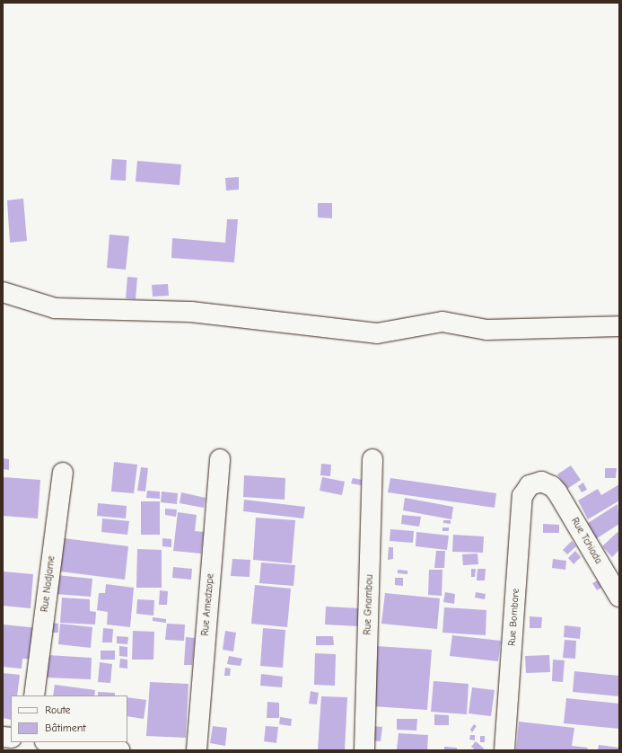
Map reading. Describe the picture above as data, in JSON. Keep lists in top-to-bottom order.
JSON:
{
  "streets": {
    "street": [
      "Rue Tchiada",
      "Rue Nadjame",
      "Rue Amedzope",
      "Rue Gnambou",
      "Rue Bombare"
    ]
  },
  "crossings": [
    ["Rue Tchiada", "Rue Bombare"]
  ],
  "legend": ["Route", "Bâtiment"]
}
